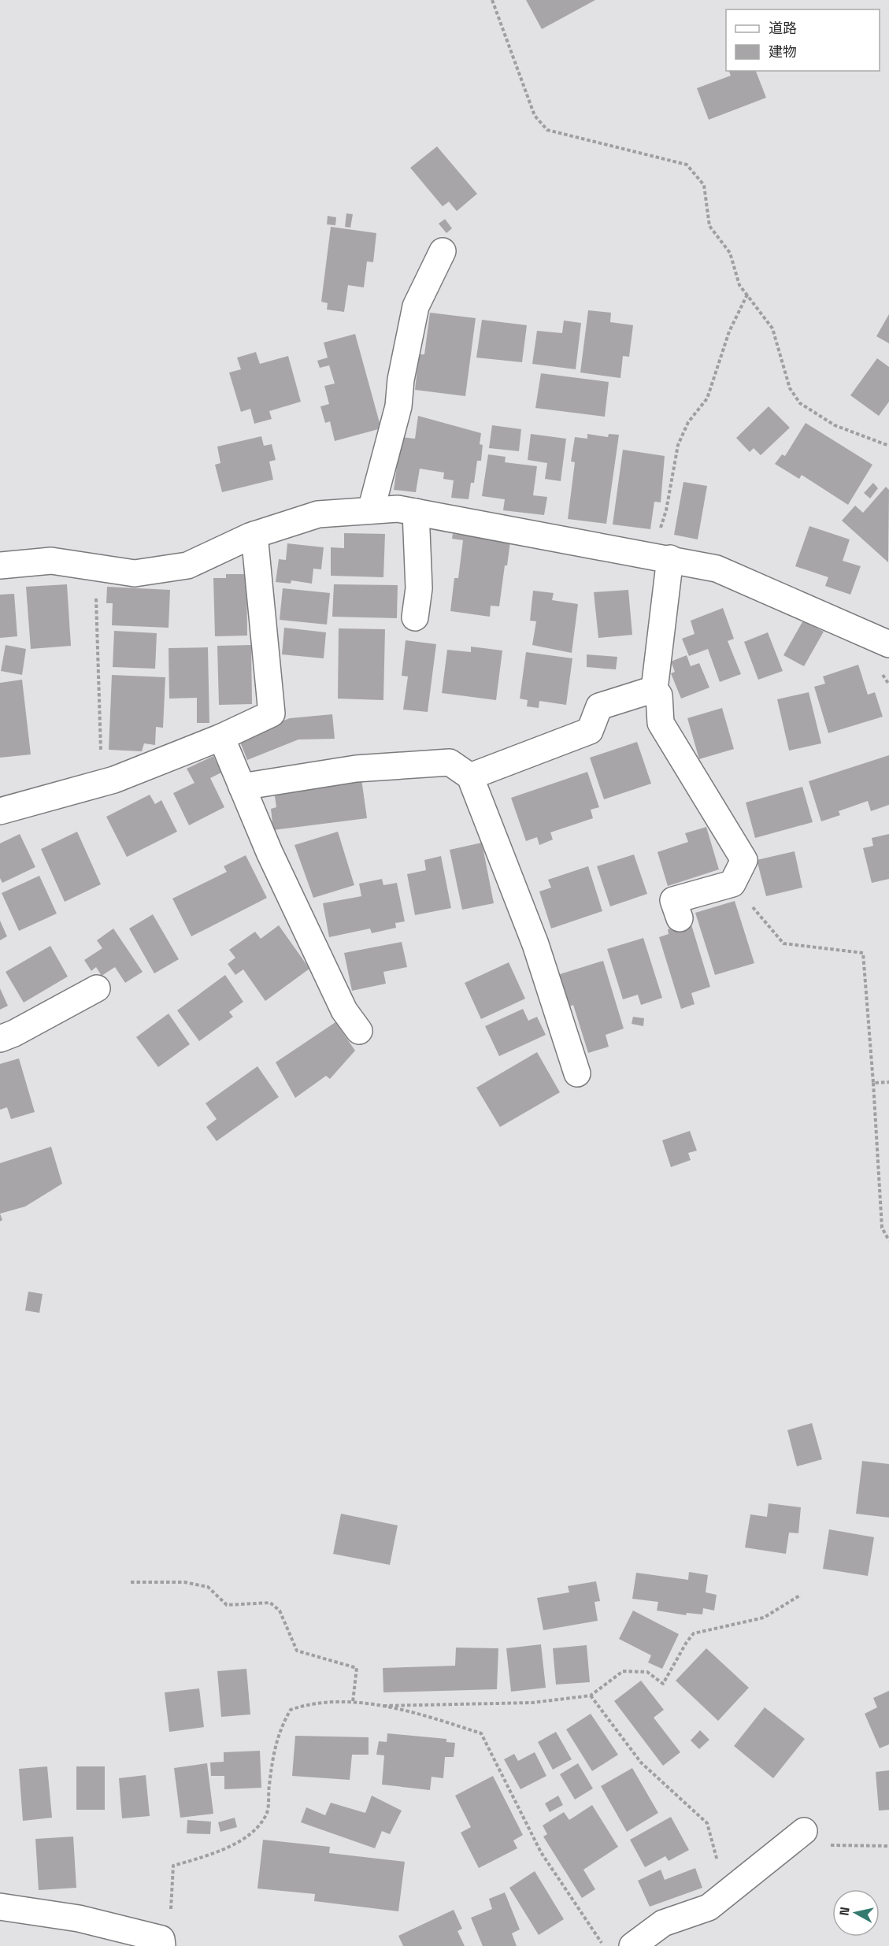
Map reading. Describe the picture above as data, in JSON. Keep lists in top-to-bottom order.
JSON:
{
  "legend": ["道路", "建物"],
  "north": "left"
}
